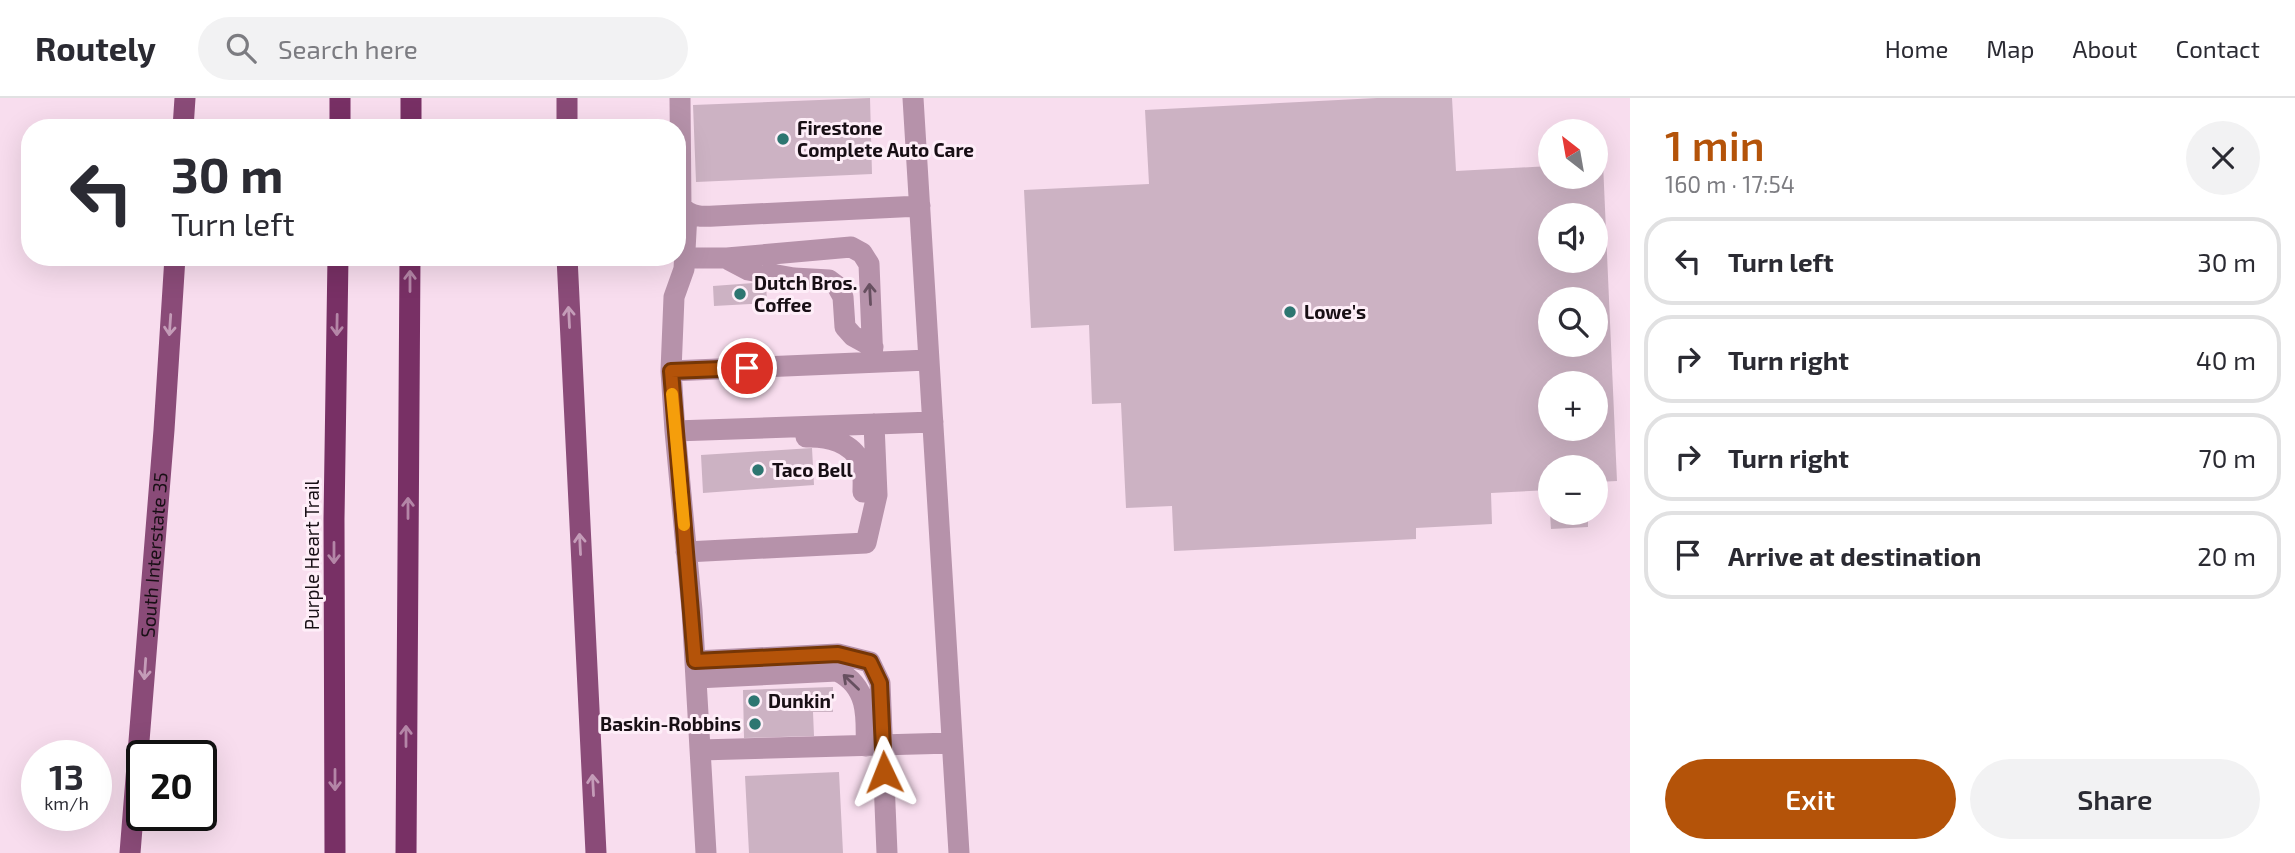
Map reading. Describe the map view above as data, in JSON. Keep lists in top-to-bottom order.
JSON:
{
  "streets": {
    "highway": ["Purple Heart Trail"],
    "main road": ["South Interstate 35"]
  },
  "one_way": ["South Interstate 35"],
  "places": [
    "Firestone Complete Auto Care",
    "Dutch Bros. Coffee",
    "Lowe's",
    "Taco Bell",
    "Dunkin'",
    "Baskin-Robbins"
  ],
  "north": "top left",
  "page": {
    "header": "Routely",
    "search": "Search here",
    "nav": [
      "Home",
      "Map",
      "About",
      "Contact"
    ],
    "heading": ["1 min", "160 m · 17:54"],
    "map_buttons": ["+", "−"],
    "turn": ["30 m", "Turn left"],
    "list": [
      {
        "name": "Turn left",
        "value": "30 m"
      },
      {
        "name": "Turn right",
        "value": "40 m"
      },
      {
        "name": "Turn right",
        "value": "70 m"
      },
      {
        "name": "Arrive at destination",
        "value": "20 m"
      }
    ],
    "speed": "13 km/h",
    "limit": "20",
    "buttons": ["Exit", "Share"]
  }
}
